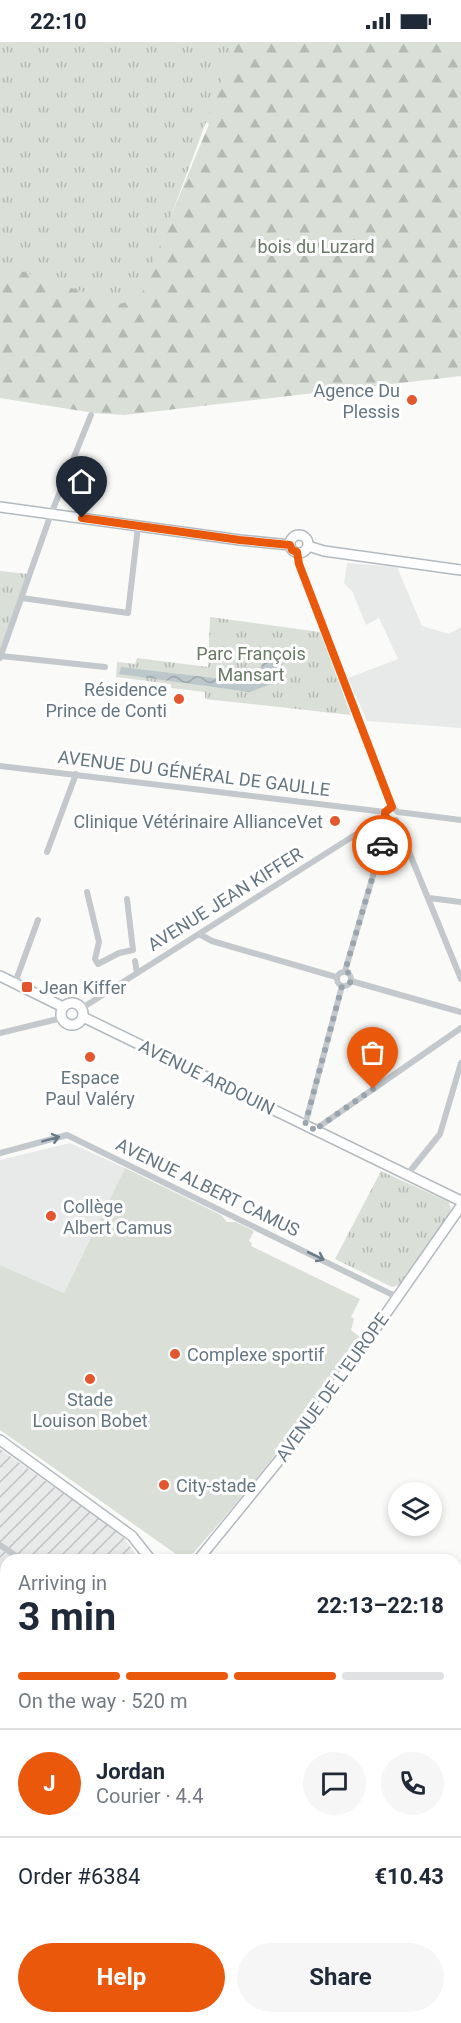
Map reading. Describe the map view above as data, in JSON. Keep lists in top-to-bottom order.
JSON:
{
  "streets": {
    "street": [
      "AVENUE DU GÉNÉRAL DE GAULLE",
      "AVENUE JEAN KIFFER",
      "AVENUE ARDOUIN",
      "AVENUE ALBERT CAMUS",
      "AVENUE DE L'EUROPE"
    ]
  },
  "crossings": [
    ["AVENUE DU GÉNÉRAL DE GAULLE", "AVENUE JEAN KIFFER"],
    ["AVENUE JEAN KIFFER", "AVENUE ARDOUIN"],
    ["AVENUE ALBERT CAMUS", "AVENUE DE L'EUROPE"]
  ],
  "one_way": ["AVENUE ALBERT CAMUS"],
  "parks": ["bois du Luzard", "Parc François Mansart"],
  "places": {
    "other": [
      "Agence Du Plessis",
      "Résidence Prince de Conti",
      "Clinique Vétérinaire AllianceVet",
      "Espace Paul Valéry",
      "Collège Albert Camus",
      "Complexe sportif",
      "Stade Louison Bobet",
      "City-stade"
    ],
    "transit": ["Jean Kiffer"]
  },
  "page": {
    "status": "22:10",
    "heading": ["3 min", "Arriving in", "22:13–22:18"],
    "panel": [
      "Jordan",
      "Courier · 4.4",
      "Order #6384",
      "€10.43"
    ],
    "bar": "On the way · 520 m",
    "round": "J",
    "buttons": ["Help", "Share"]
  }
}
